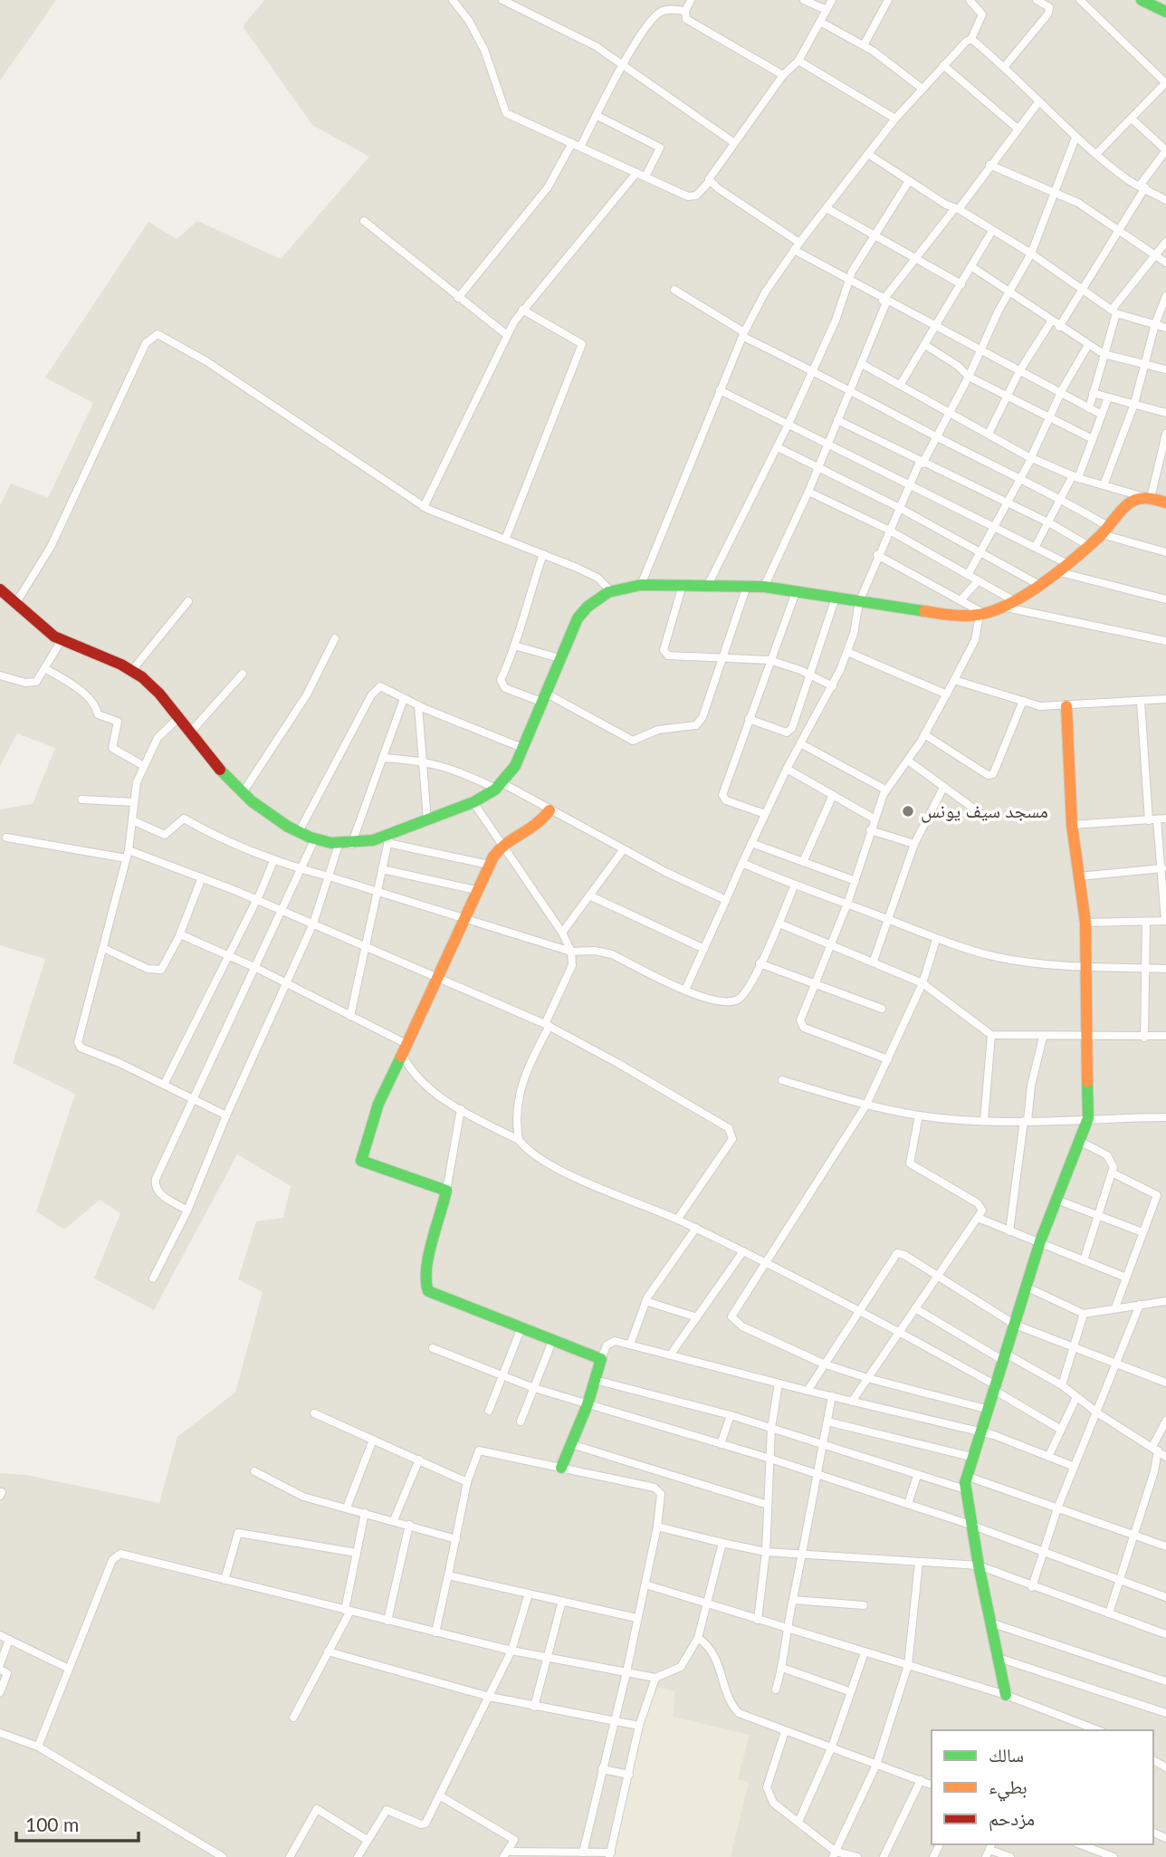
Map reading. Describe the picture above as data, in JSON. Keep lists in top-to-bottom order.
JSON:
{
  "places": ["مسجد سيف يونس"],
  "legend": ["سالك", "بطيء", "مزدحم"],
  "scale_bar": "100 m"
}
